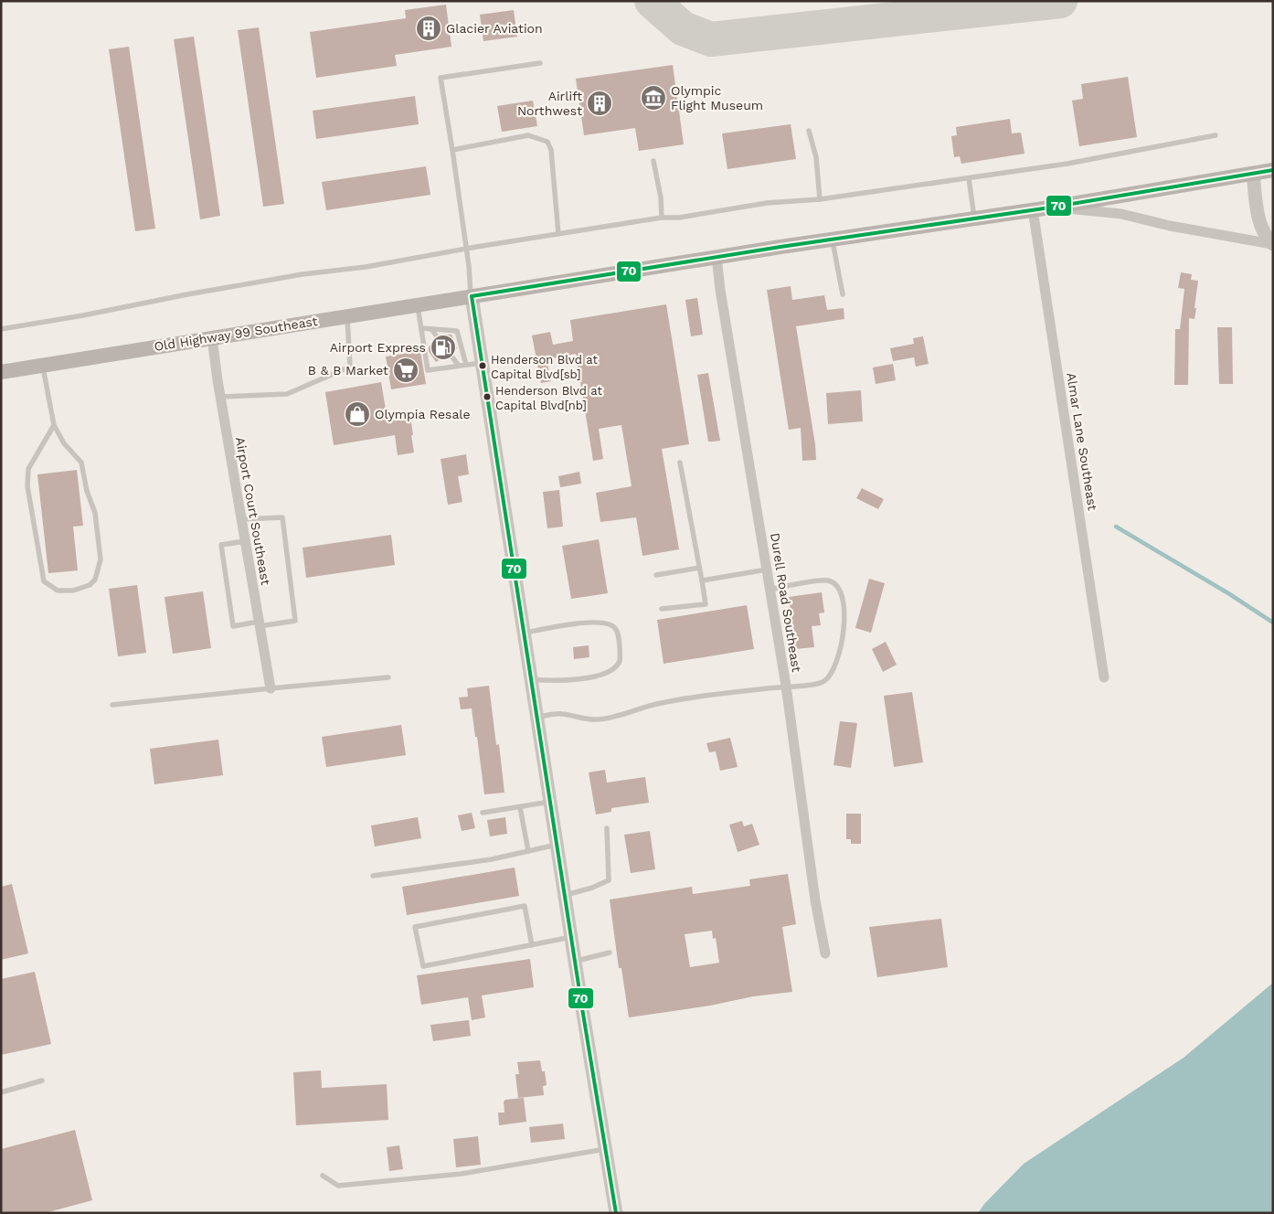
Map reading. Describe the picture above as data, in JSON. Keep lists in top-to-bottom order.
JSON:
{
  "streets": {
    "main road": ["Old Highway 99 Southeast"],
    "street": ["Almar Lane Southeast", "Airport Court Southeast", "Durell Road Southeast"]
  },
  "crossings": [
    ["Old Highway 99 Southeast", "Almar Lane Southeast"],
    ["Old Highway 99 Southeast", "Airport Court Southeast"],
    ["Old Highway 99 Southeast", "Durell Road Southeast"]
  ],
  "places": {
    "building": ["Glacier Aviation", "Airlift Northwest"],
    "museum": ["Olympic Flight Museum"],
    "fuel station": ["Airport Express"],
    "other": ["Henderson Blvd at Capital Blvd[sb]", "Henderson Blvd at Capital Blvd[nb]"],
    "supermarket": ["B & B Market"],
    "shop": ["Olympia Resale"]
  },
  "lines": ["transit line 70"]
}
